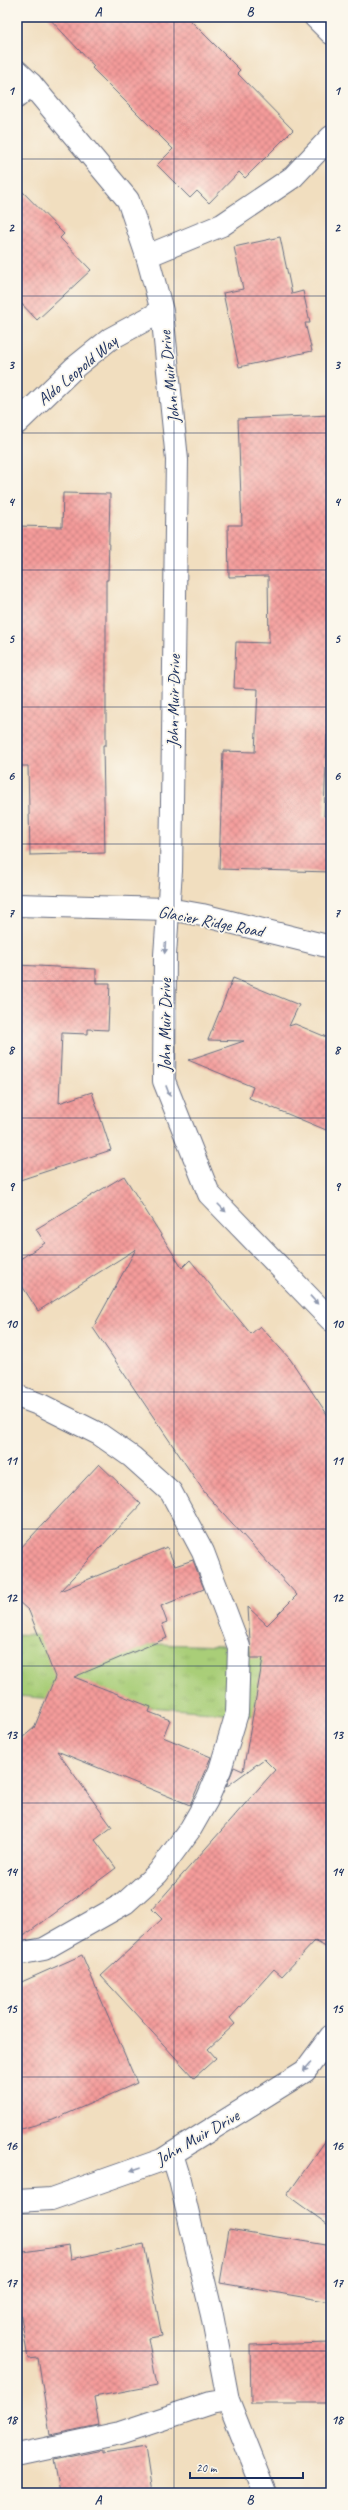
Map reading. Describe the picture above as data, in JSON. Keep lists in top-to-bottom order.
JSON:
{
  "streets": {
    "street": ["Aldo Leopold Way", "John Muir Drive", "Glacier Ridge Road"]
  },
  "crossings": [
    ["Aldo Leopold Way", "John Muir Drive"],
    ["John Muir Drive", "Glacier Ridge Road"]
  ],
  "scale_bar": "20 m",
  "grid": {
    "columns": ["A", "B"],
    "rows": [
      "1",
      "2",
      "3",
      "4",
      "5",
      "6",
      "7",
      "8",
      "9",
      "10",
      "11",
      "12",
      "13",
      "14",
      "15",
      "16",
      "17",
      "18"
    ]
  }
}
